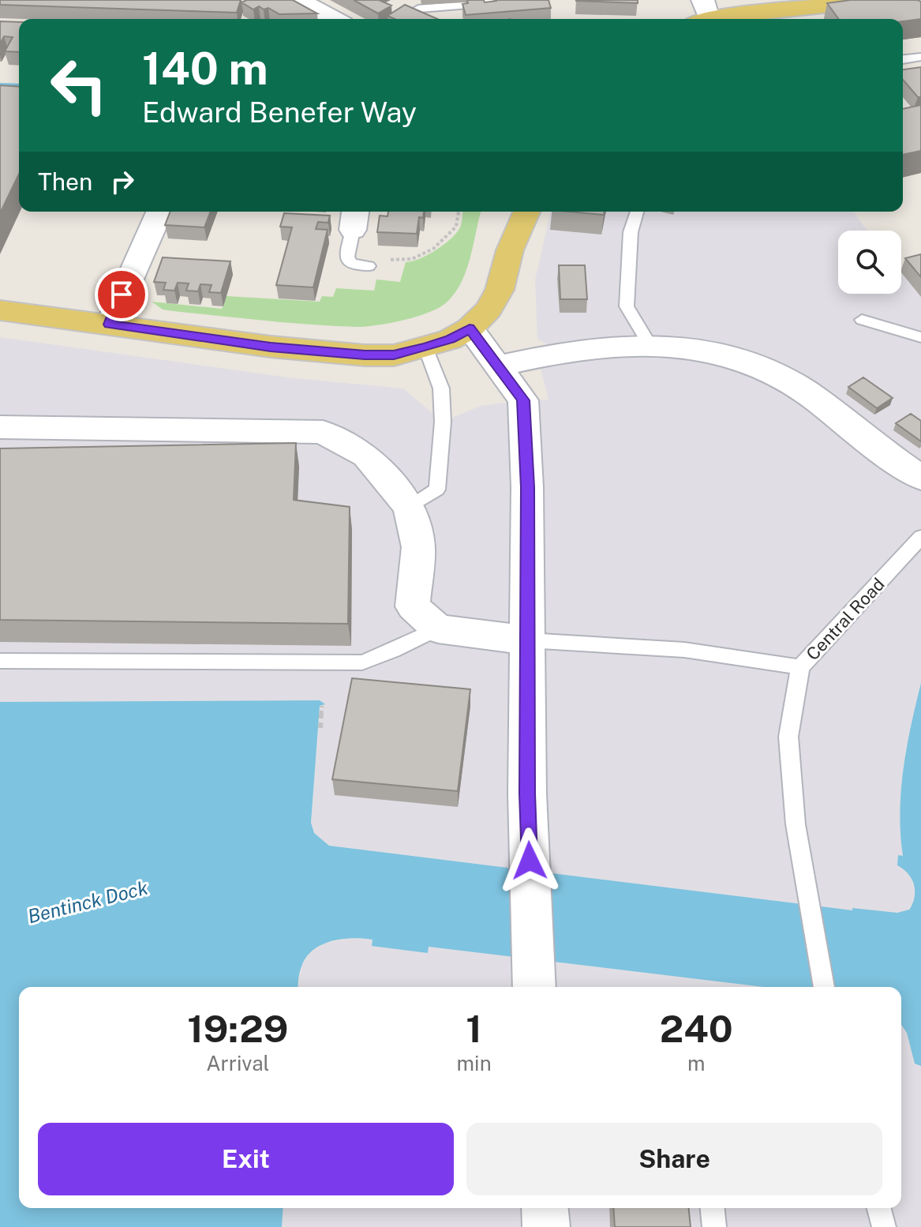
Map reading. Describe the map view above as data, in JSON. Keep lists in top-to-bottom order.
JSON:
{
  "streets": {
    "lane": ["Central Road"]
  },
  "water": ["Bentinck Dock"],
  "page": {
    "turn": ["140 m", "Edward Benefer Way"],
    "then": "Then",
    "eta": [
      "19:29",
      "Arrival",
      "1",
      "min",
      "240",
      "m"
    ],
    "buttons": ["Exit", "Share"]
  }
}
